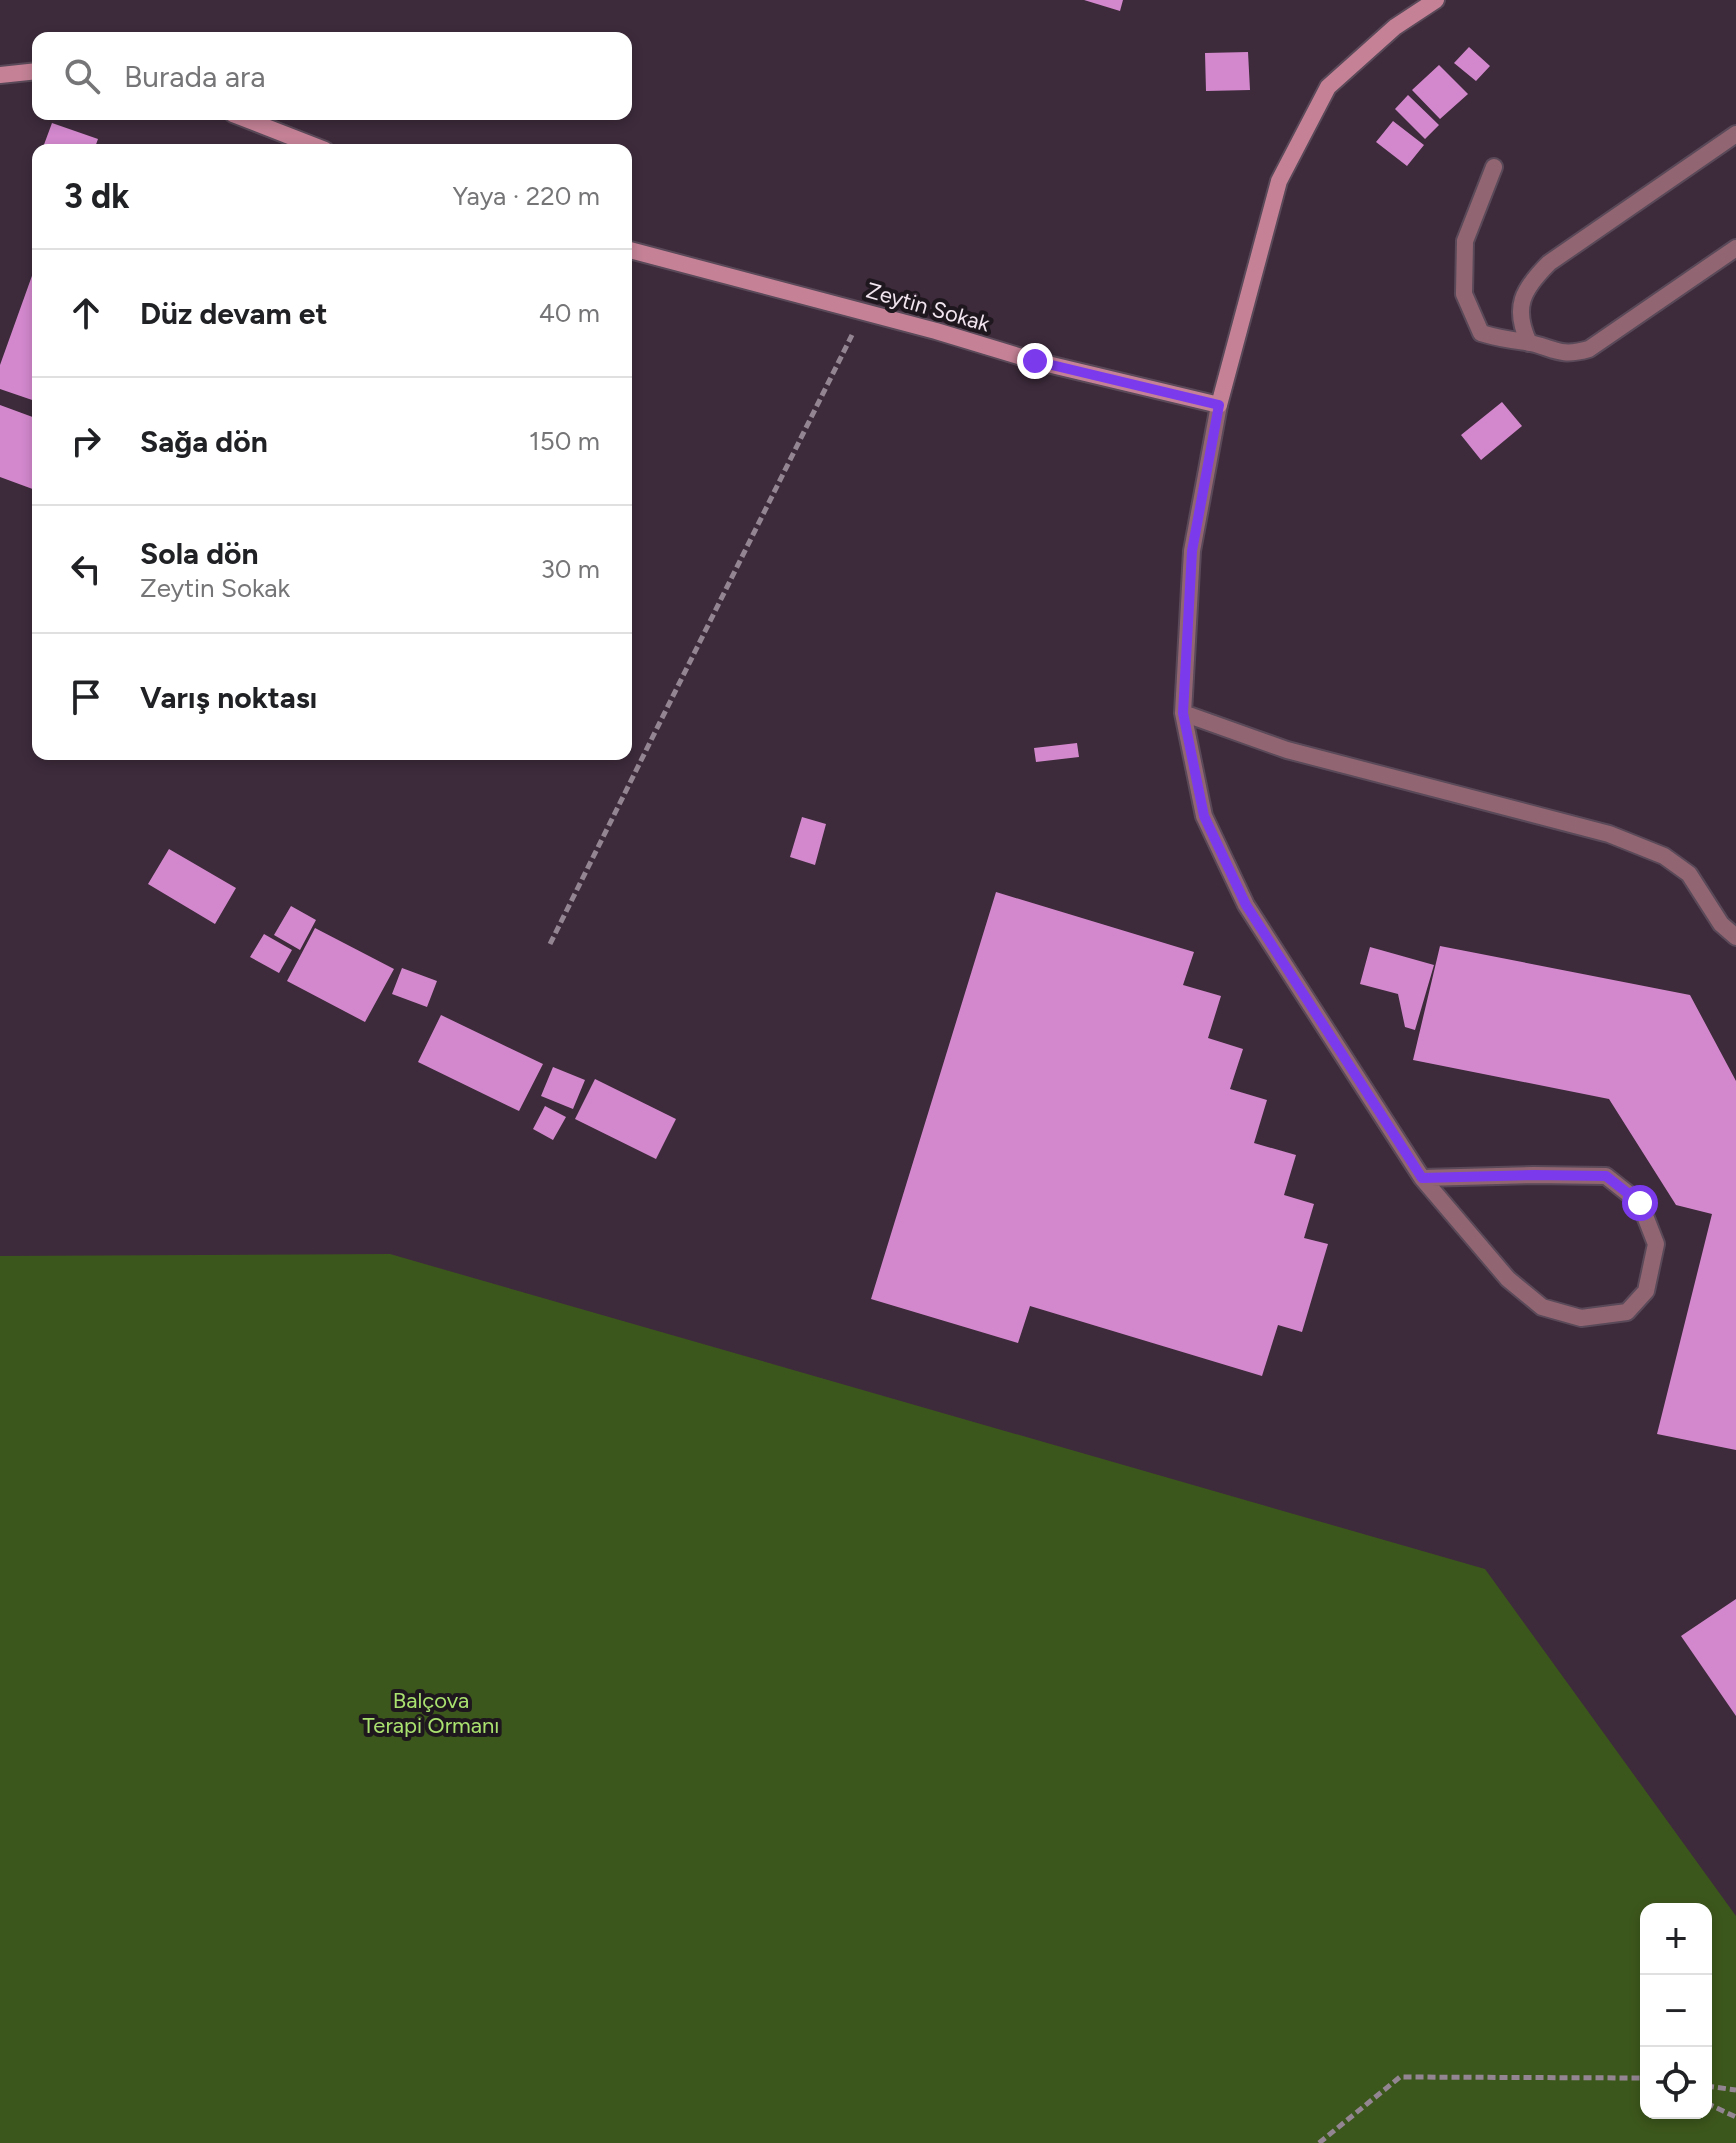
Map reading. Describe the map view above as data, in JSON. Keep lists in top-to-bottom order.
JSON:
{
  "streets": {
    "street": ["Zeytin Sokak"]
  },
  "parks": ["Balçova Terapi Ormanı"],
  "page": {
    "search": "Burada ara",
    "heading": ["3 dk", "Yaya · 220 m"],
    "list": [
      ["Düz devam et", "40 m"],
      ["Sağa dön", "150 m"],
      ["Sola dön", "Zeytin Sokak", "30 m"],
      "Varış noktası"
    ],
    "map_buttons": ["+", "−"]
  }
}
